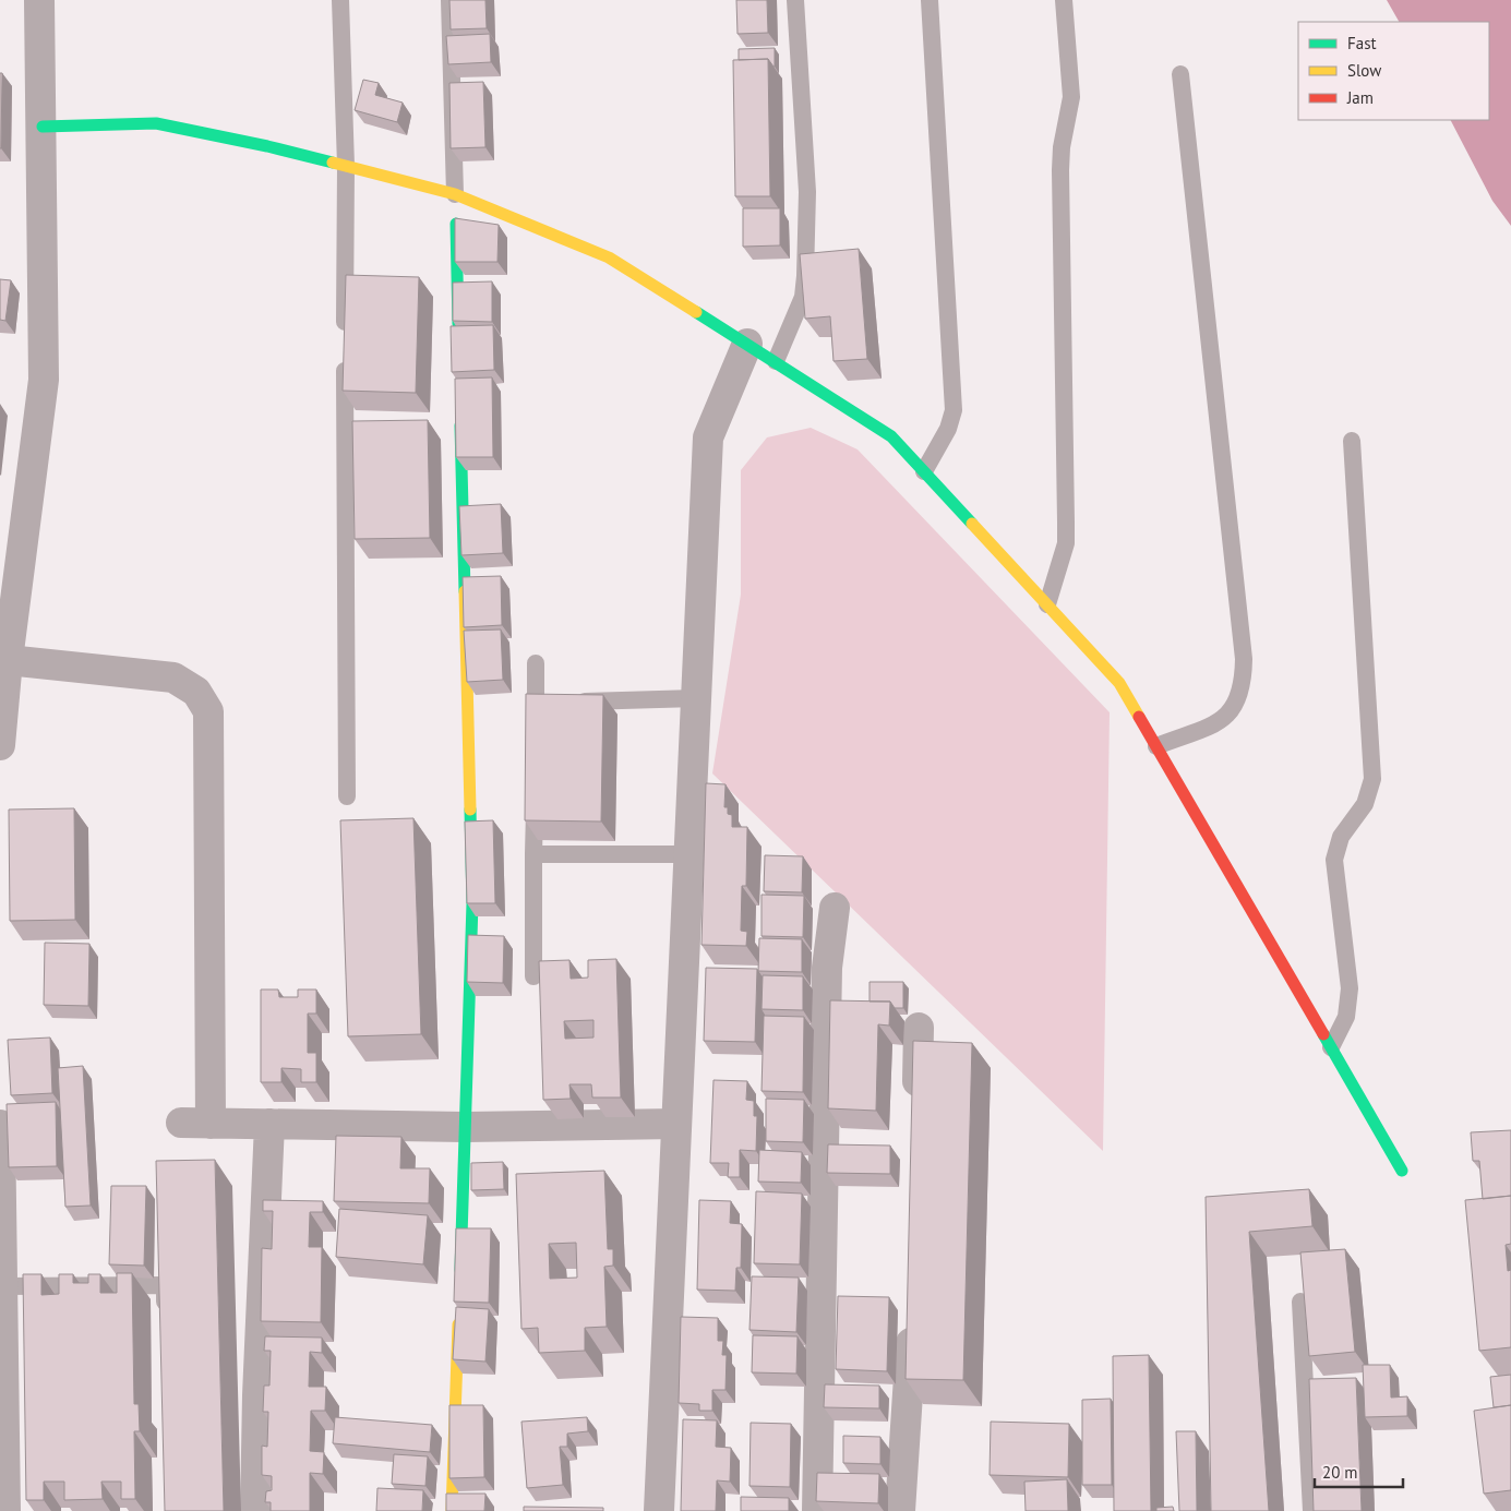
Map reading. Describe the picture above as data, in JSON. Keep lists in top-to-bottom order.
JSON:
{
  "legend": ["Fast", "Slow", "Jam"],
  "scale_bar": "20 m"
}
